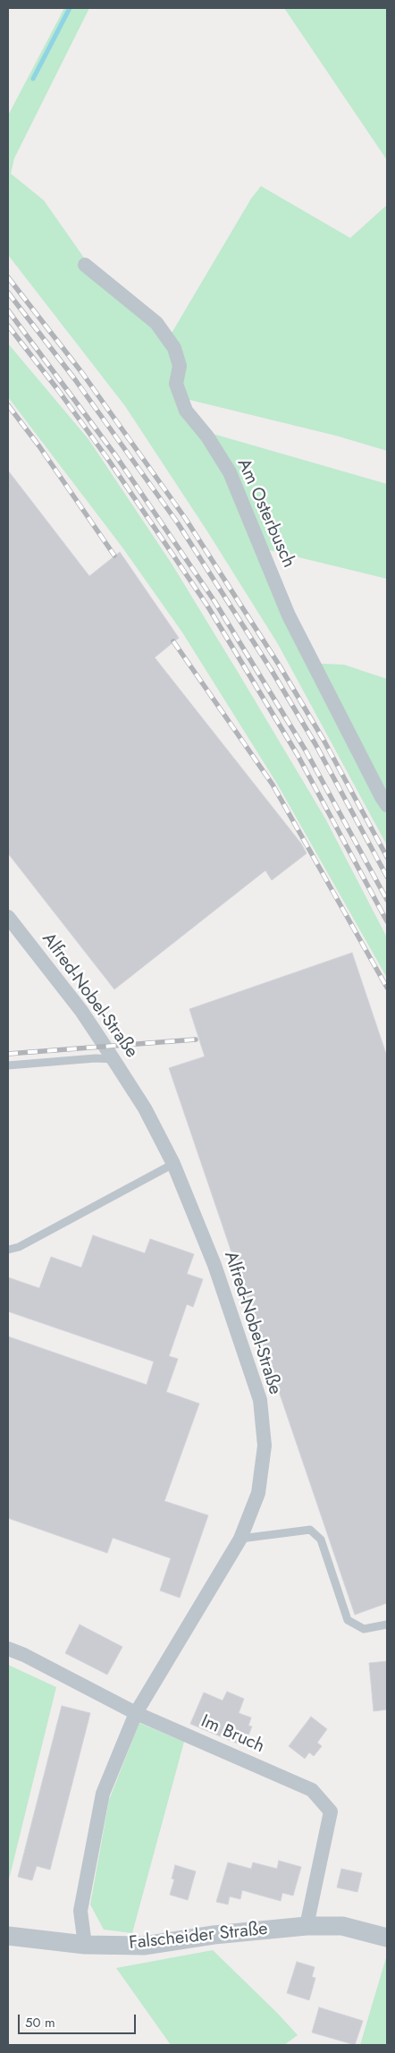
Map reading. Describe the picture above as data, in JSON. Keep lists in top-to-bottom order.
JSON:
{
  "streets": {
    "street": [
      "Am Osterbusch",
      "Alfred-Nobel-Straße",
      "Im Bruch",
      "Falscheider Straße"
    ]
  },
  "crossings": [
    ["Alfred-Nobel-Straße", "Im Bruch"],
    ["Alfred-Nobel-Straße", "Falscheider Straße"],
    ["Im Bruch", "Falscheider Straße"]
  ],
  "scale_bar": "50 m"
}
